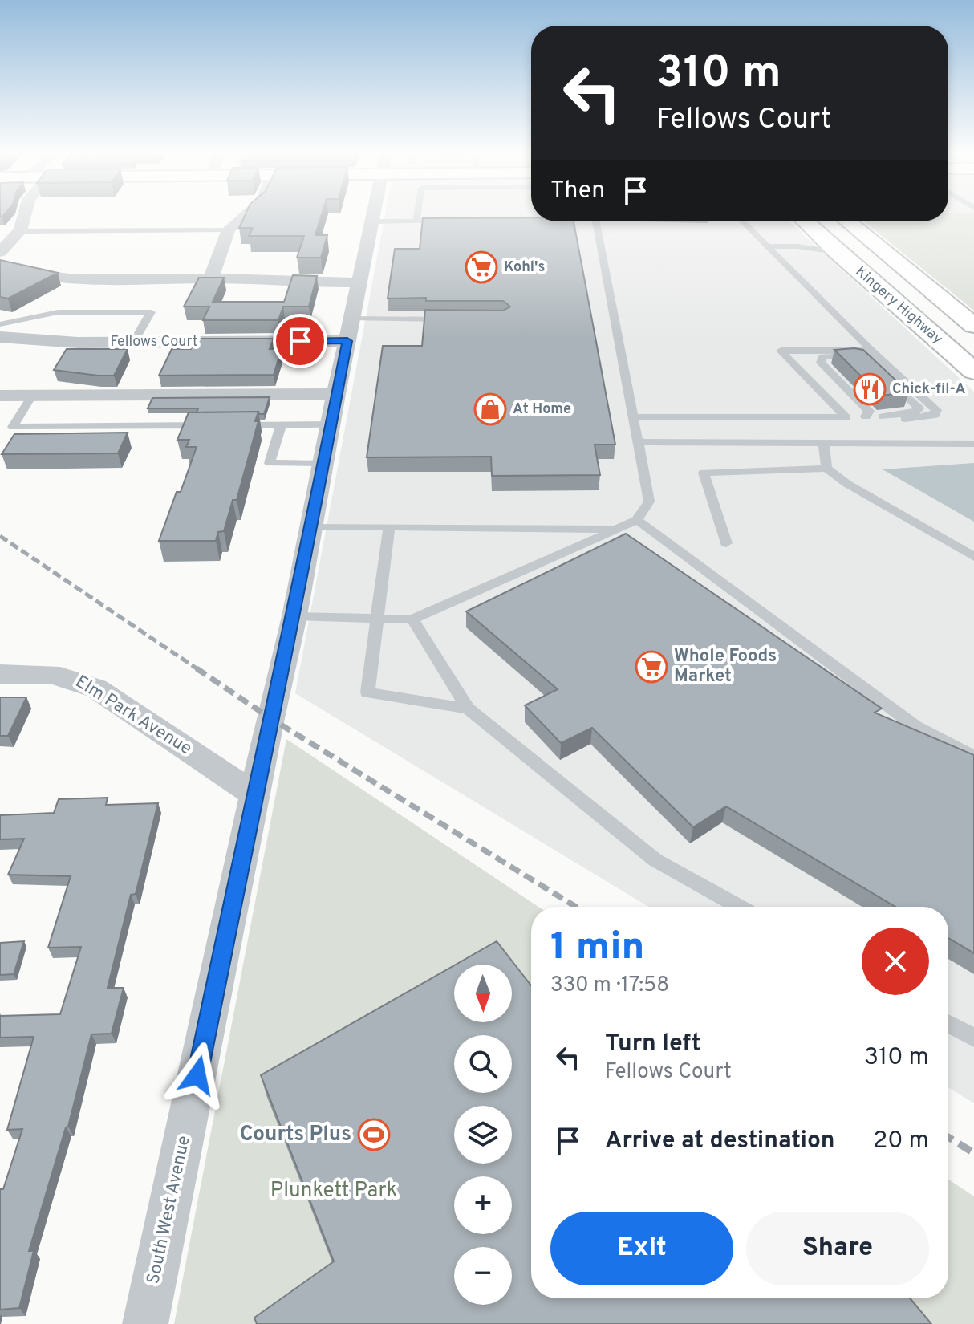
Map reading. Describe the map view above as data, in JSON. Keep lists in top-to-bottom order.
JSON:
{
  "streets": {
    "main road": ["Kingery Highway"],
    "street": ["Fellows Court", "Elm Park Avenue", "South West Avenue"]
  },
  "crossings": [
    ["Fellows Court", "South West Avenue"],
    ["Elm Park Avenue", "South West Avenue"]
  ],
  "parks": ["Plunkett Park"],
  "places": {
    "supermarket": ["Kohl's", "Whole Foods Market"],
    "restaurant": ["Chick-fil-A"],
    "shop": ["At Home"],
    "sports": ["Courts Plus"]
  },
  "north": "bottom",
  "page": {
    "turn": ["310 m", "Fellows Court"],
    "then": "Then",
    "heading": ["1 min", "330 m · 17:58"],
    "map_buttons": ["+", "−"],
    "list": [
      {
        "name": "Turn left",
        "note": "Fellows Court",
        "value": "310 m"
      },
      {
        "name": "Arrive at destination",
        "value": "20 m"
      }
    ],
    "buttons": ["Exit", "Share"]
  }
}
